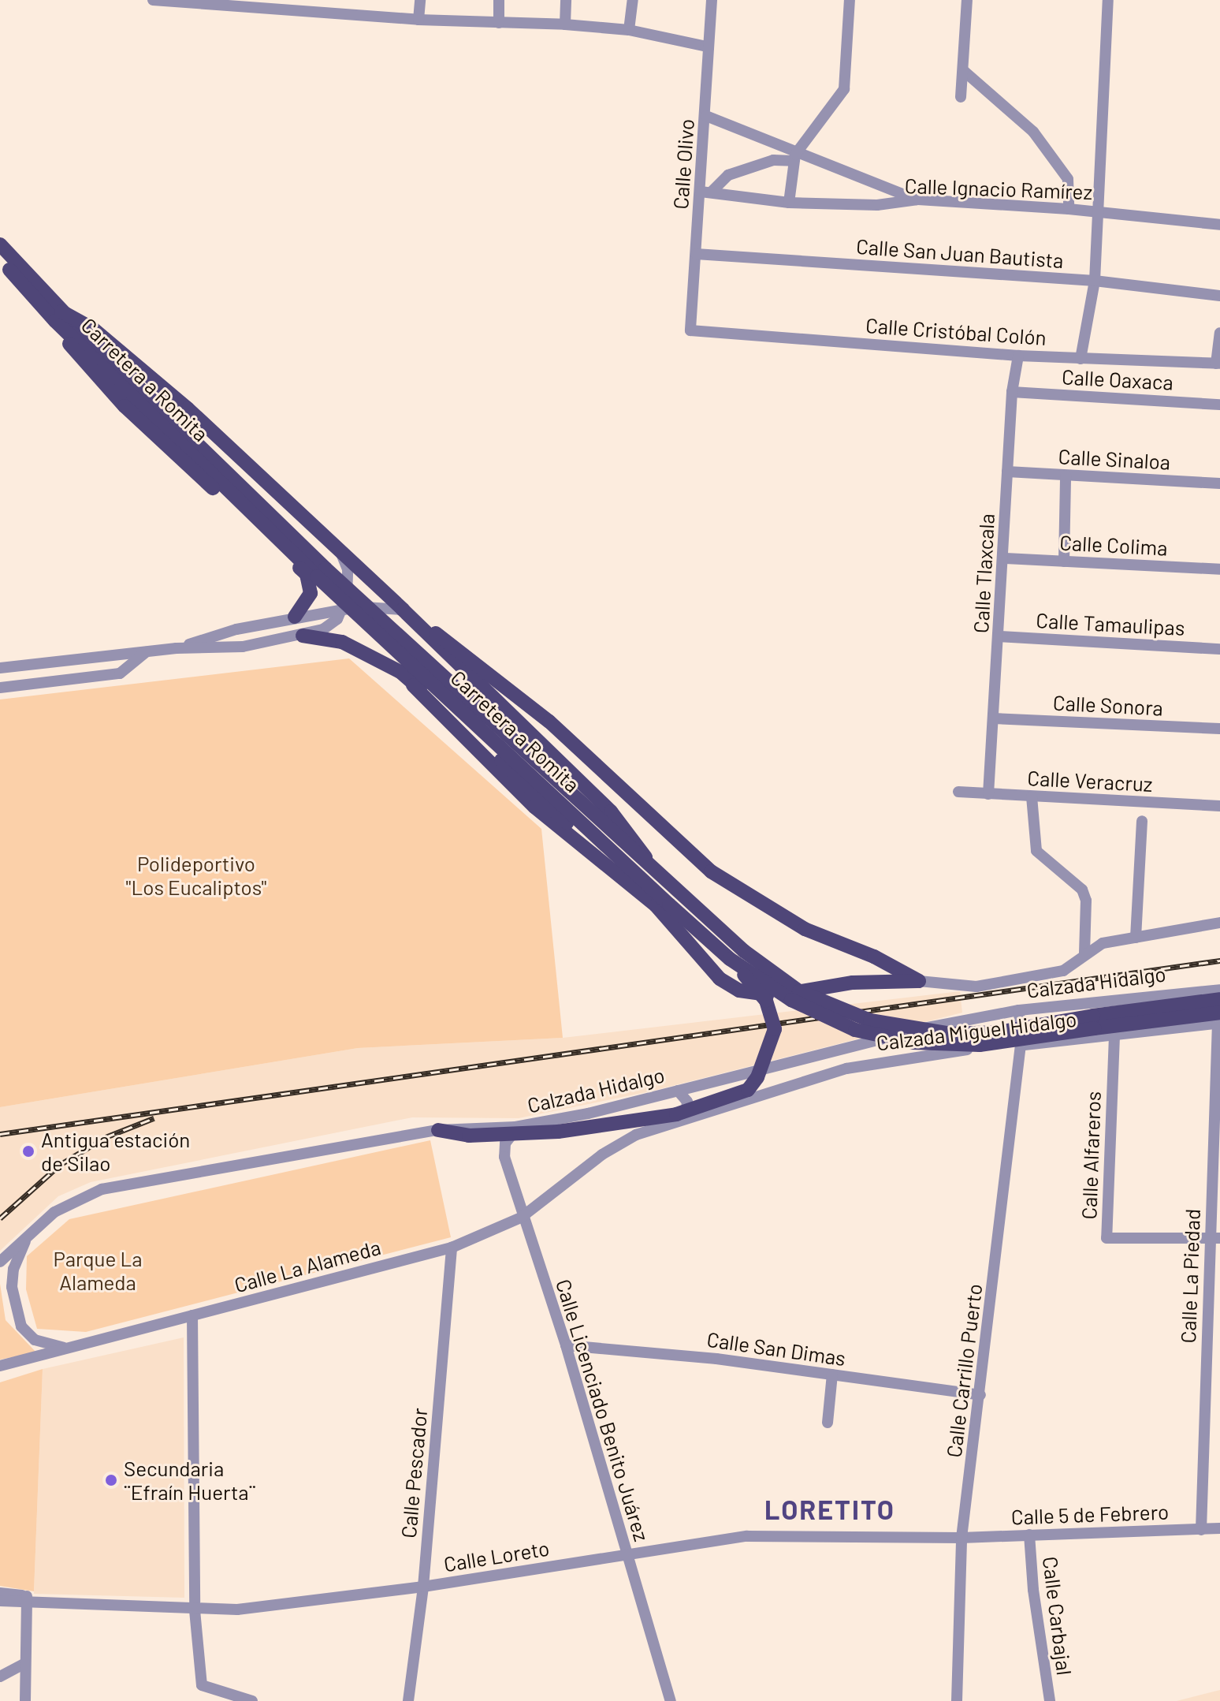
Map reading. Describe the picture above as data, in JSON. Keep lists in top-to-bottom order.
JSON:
{
  "streets": {
    "main road": ["Carretera a Romita", "Calzada Miguel Hidalgo"],
    "street": [
      "Calle Olivo",
      "Calle Ignacio Ramírez",
      "Calle San Juan Bautista",
      "Calle Cristóbal Colón",
      "Calle Oaxaca",
      "Calle Sinaloa",
      "Calle Colima",
      "Calle Tlaxcala",
      "Calle Tamaulipas",
      "Calle Sonora",
      "Calle Veracruz",
      "Calzada Hidalgo",
      "Calle Alfareros",
      "Calle La Alameda",
      "Calle La Piedad",
      "Calle San Dimas",
      "Calle Carrillo Puerto",
      "Calle Licenciado Benito Juárez",
      "Calle Pescador",
      "Calle 5 de Febrero",
      "Calle Loreto",
      "Calle Carbajal"
    ]
  },
  "crossings": [
    ["Calle Olivo", "Calle Ignacio Ramírez"],
    ["Calle Olivo", "Calle San Juan Bautista"],
    ["Calle Olivo", "Calle Cristóbal Colón"],
    ["Calle Cristóbal Colón", "Calle Tlaxcala"],
    ["Carretera a Romita", "Calzada Miguel Hidalgo"],
    ["Calle Oaxaca", "Calle Tlaxcala"],
    ["Calle Sinaloa", "Calle Tlaxcala"],
    ["Calle Colima", "Calle Tlaxcala"],
    ["Calle Tlaxcala", "Calle Tamaulipas"],
    ["Calle Tlaxcala", "Calle Sonora"],
    ["Calle Tlaxcala", "Calle Veracruz"],
    ["Calzada Hidalgo", "Calle Carrillo Puerto"],
    ["Calzada Miguel Hidalgo", "Calle Alfareros"],
    ["Calzada Miguel Hidalgo", "Calle La Alameda"],
    ["Calzada Miguel Hidalgo", "Calle La Piedad"],
    ["Calzada Miguel Hidalgo", "Calle Carrillo Puerto"],
    ["Calle Alfareros", "Calle La Piedad"],
    ["Calle La Alameda", "Calle Licenciado Benito Juárez"],
    ["Calle La Alameda", "Calle Pescador"],
    ["Calle La Piedad", "Calle 5 de Febrero"],
    ["Calle San Dimas", "Calle Carrillo Puerto"],
    ["Calle San Dimas", "Calle Licenciado Benito Juárez"],
    ["Calle Carrillo Puerto", "Calle 5 de Febrero"],
    ["Calle Carrillo Puerto", "Calle Loreto"],
    ["Calle Licenciado Benito Juárez", "Calle Loreto"],
    ["Calle Pescador", "Calle Loreto"],
    ["Calle 5 de Febrero", "Calle Loreto"],
    ["Calle 5 de Febrero", "Calle Carbajal"]
  ],
  "districts": ["LORETITO"],
  "parks": ["Polideportivo \"Los Eucaliptos\"", "Parque La Alameda"],
  "places": ["Antigua estación de Silao", "Secundaria ¨Efraín Huerta¨"]
}
